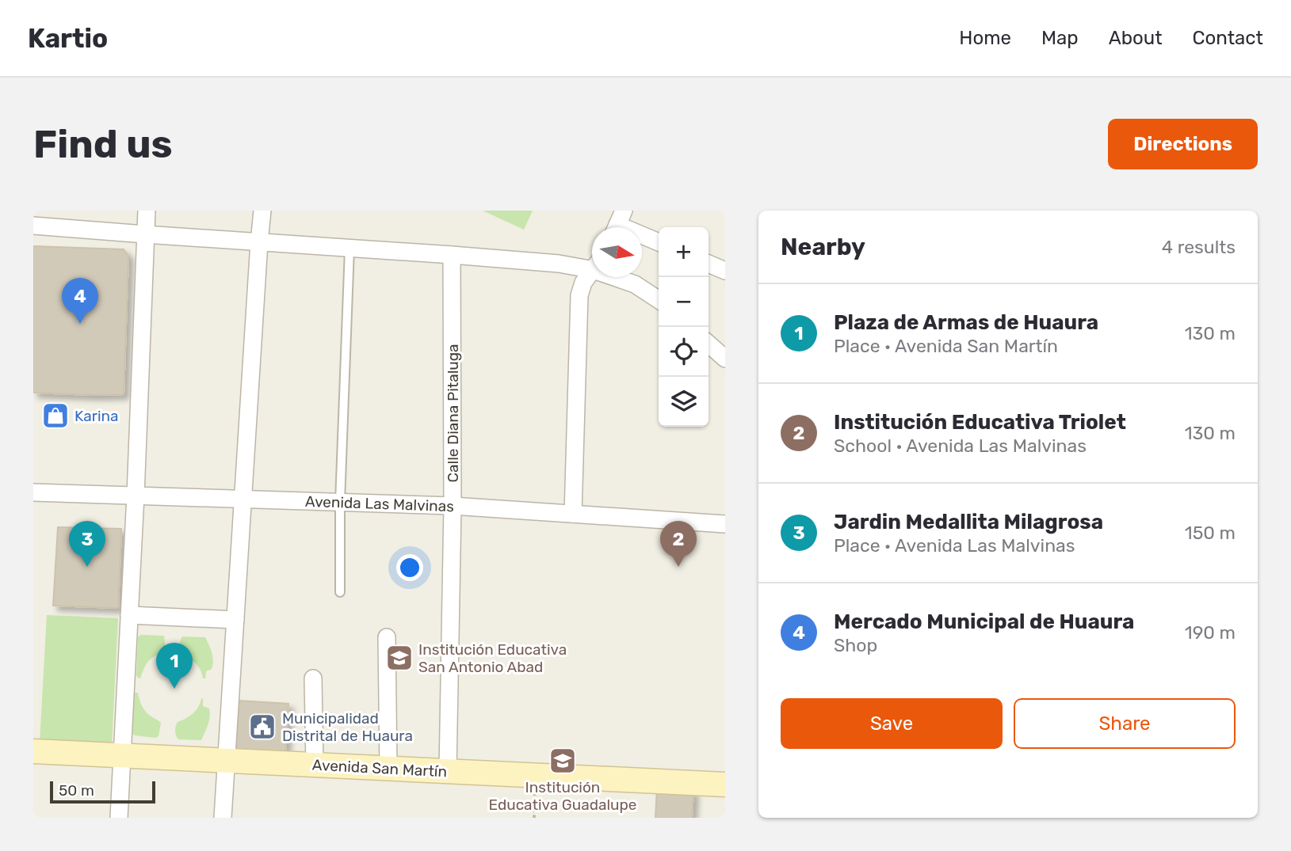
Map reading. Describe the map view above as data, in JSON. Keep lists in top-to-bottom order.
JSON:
{
  "streets": {
    "main road": ["Avenida San Martín"],
    "street": ["Calle Diana Pitaluga", "Avenida Las Malvinas"]
  },
  "crossings": [
    ["Calle Diana Pitaluga", "Avenida Las Malvinas"],
    ["Calle Diana Pitaluga", "Avenida San Martín"]
  ],
  "places": {
    "shop": ["Karina"],
    "school or university": ["Institución Educativa San Antonio Abad", "Institución Educativa Guadalupe"],
    "public building": ["Municipalidad Distrital de Huaura"]
  },
  "scale_bar": "50 m",
  "north": "right",
  "page": {
    "header": "Kartio",
    "nav": [
      "Home",
      "Map",
      "About",
      "Contact"
    ],
    "buttons": [
      "Directions",
      ["Save", "Share"]
    ],
    "title": "Find us",
    "heading": ["Nearby", "4 results"],
    "map_buttons": ["+", "−"],
    "pins": [
      "4",
      "2",
      "3",
      "1"
    ],
    "list": [
      {
        "mark": "1",
        "name": "Plaza de Armas de Huaura",
        "note": "Place · Avenida San Martín",
        "value": "130 m"
      },
      {
        "mark": "2",
        "name": "Institución Educativa Triolet",
        "note": "School · Avenida Las Malvinas",
        "value": "130 m"
      },
      {
        "mark": "3",
        "name": "Jardin Medallita Milagrosa",
        "note": "Place · Avenida Las Malvinas",
        "value": "150 m"
      },
      {
        "mark": "4",
        "name": "Mercado Municipal de Huaura",
        "note": "Shop",
        "value": "190 m"
      }
    ],
    "scale": "50 m"
  }
}
